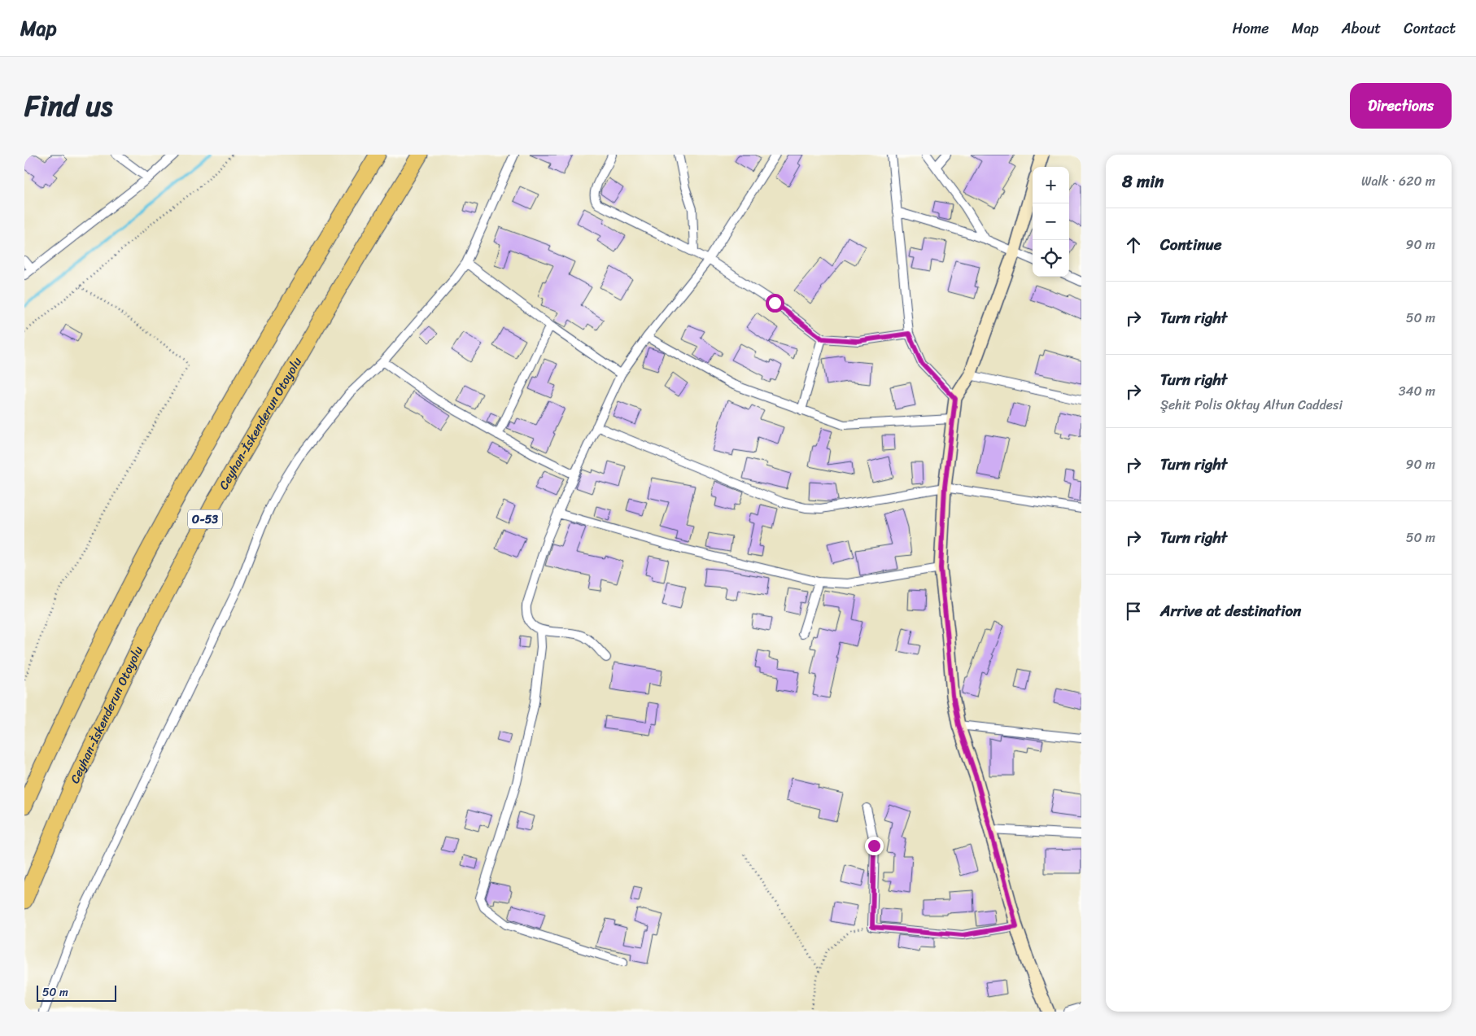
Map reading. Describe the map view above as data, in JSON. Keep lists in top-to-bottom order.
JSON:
{
  "streets": {
    "highway": ["Ceyhan-İskenderun Otoyolu", "O-53"]
  },
  "scale_bar": "50 m",
  "page": {
    "header": "Map",
    "nav": [
      "Home",
      "Map",
      "About",
      "Contact"
    ],
    "title": "Find us",
    "buttons": "Directions",
    "heading": ["8 min", "Walk · 620 m"],
    "map_buttons": ["+", "−"],
    "list": [
      ["Continue", "90 m"],
      ["Turn right", "50 m"],
      ["Turn right", "Şehit Polis Oktay Altun Caddesi", "340 m"],
      ["Turn right", "90 m"],
      ["Turn right", "50 m"],
      "Arrive at destination"
    ],
    "scale": "50 m"
  }
}
